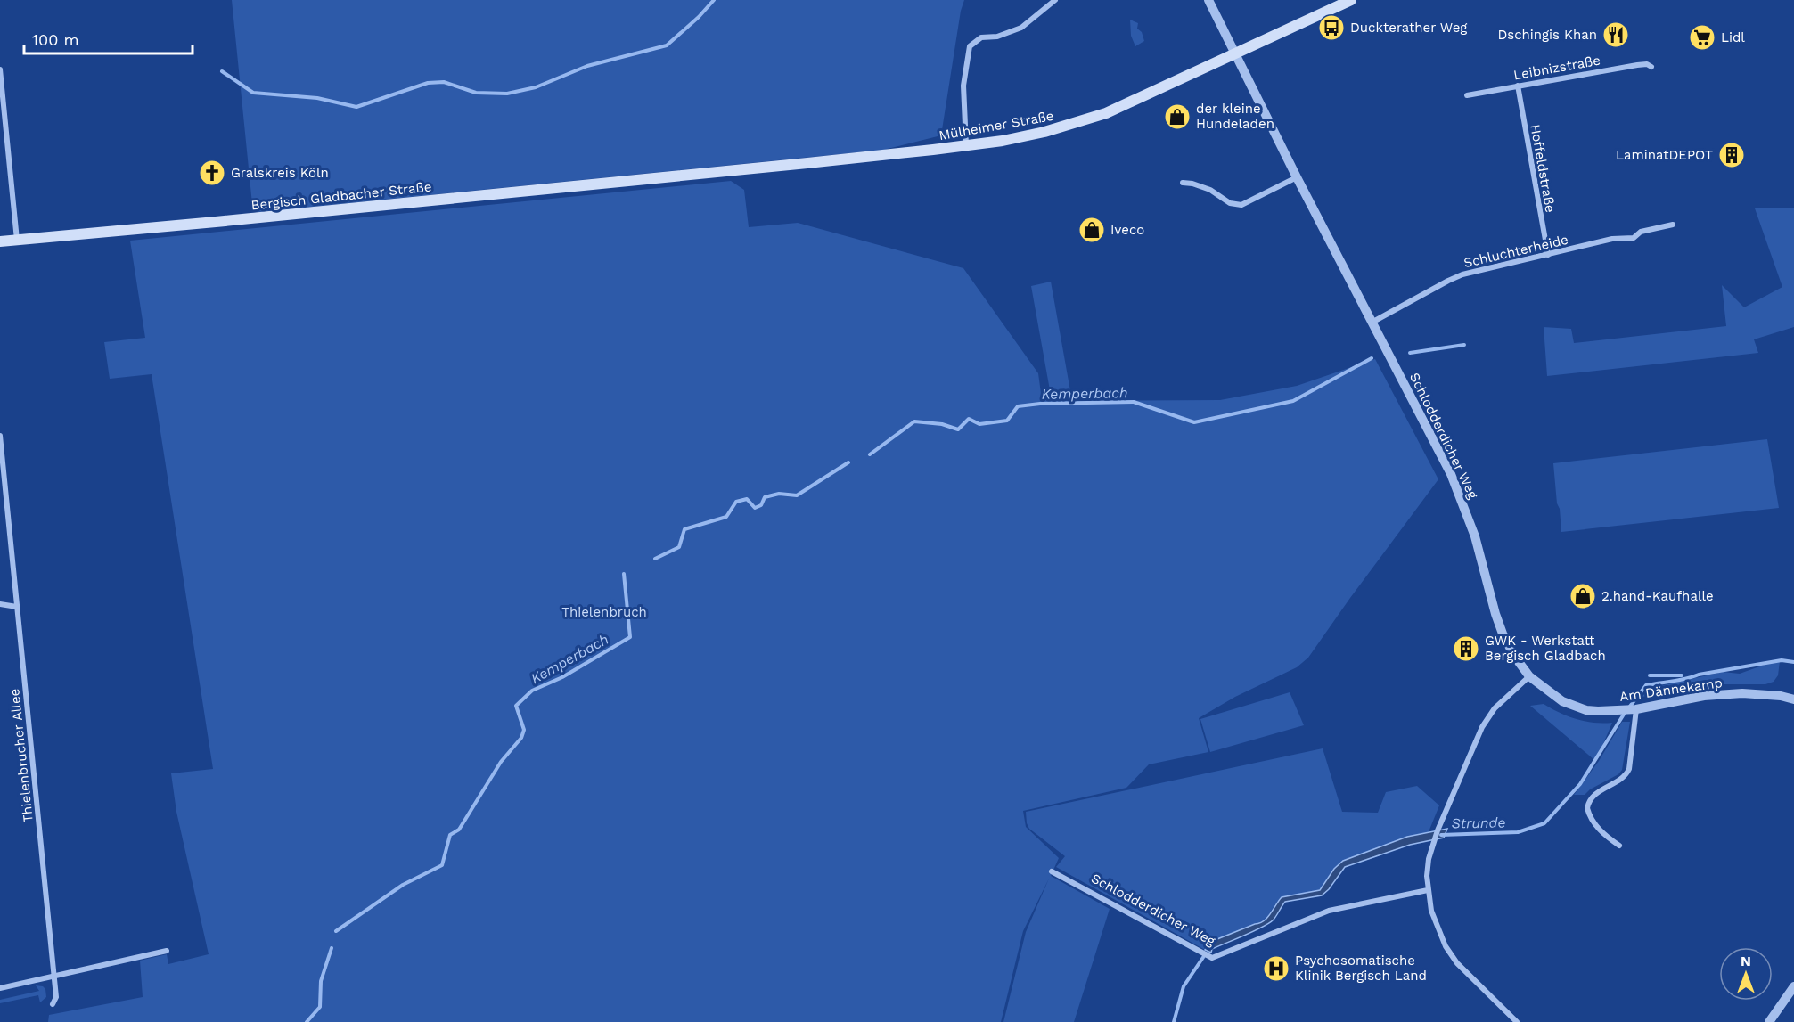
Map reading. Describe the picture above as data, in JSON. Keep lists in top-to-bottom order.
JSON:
{
  "streets": {
    "main road": ["Mülheimer Straße", "Bergisch Gladbacher Straße"],
    "street": [
      "Leibnizstraße",
      "Hoffeldstraße",
      "Schluchterheide",
      "Schlodderdicher Weg",
      "Am Dännekamp",
      "Thielenbrucher Allee"
    ]
  },
  "crossings": [
    ["Leibnizstraße", "Hoffeldstraße"],
    ["Mülheimer Straße", "Bergisch Gladbacher Straße"],
    ["Mülheimer Straße", "Schlodderdicher Weg"],
    ["Hoffeldstraße", "Schluchterheide"],
    ["Schluchterheide", "Schlodderdicher Weg"],
    ["Schlodderdicher Weg", "Am Dännekamp"]
  ],
  "water": ["Kemperbach", "Strunde"],
  "parks": ["Thielenbruch"],
  "places": {
    "bus stop": ["Duckterather Weg"],
    "restaurant": ["Dschingis Khan"],
    "supermarket": ["Lidl"],
    "shop": ["der kleine Hundeladen", "Iveco", "2.hand-Kaufhalle"],
    "building": ["LaminatDEPOT", "GWK - Werkstatt Bergisch Gladbach"],
    "church": ["Gralskreis Köln"],
    "hospital": ["Psychosomatische Klinik Bergisch Land"]
  },
  "scale_bar": "100 m",
  "north": "top"
}
